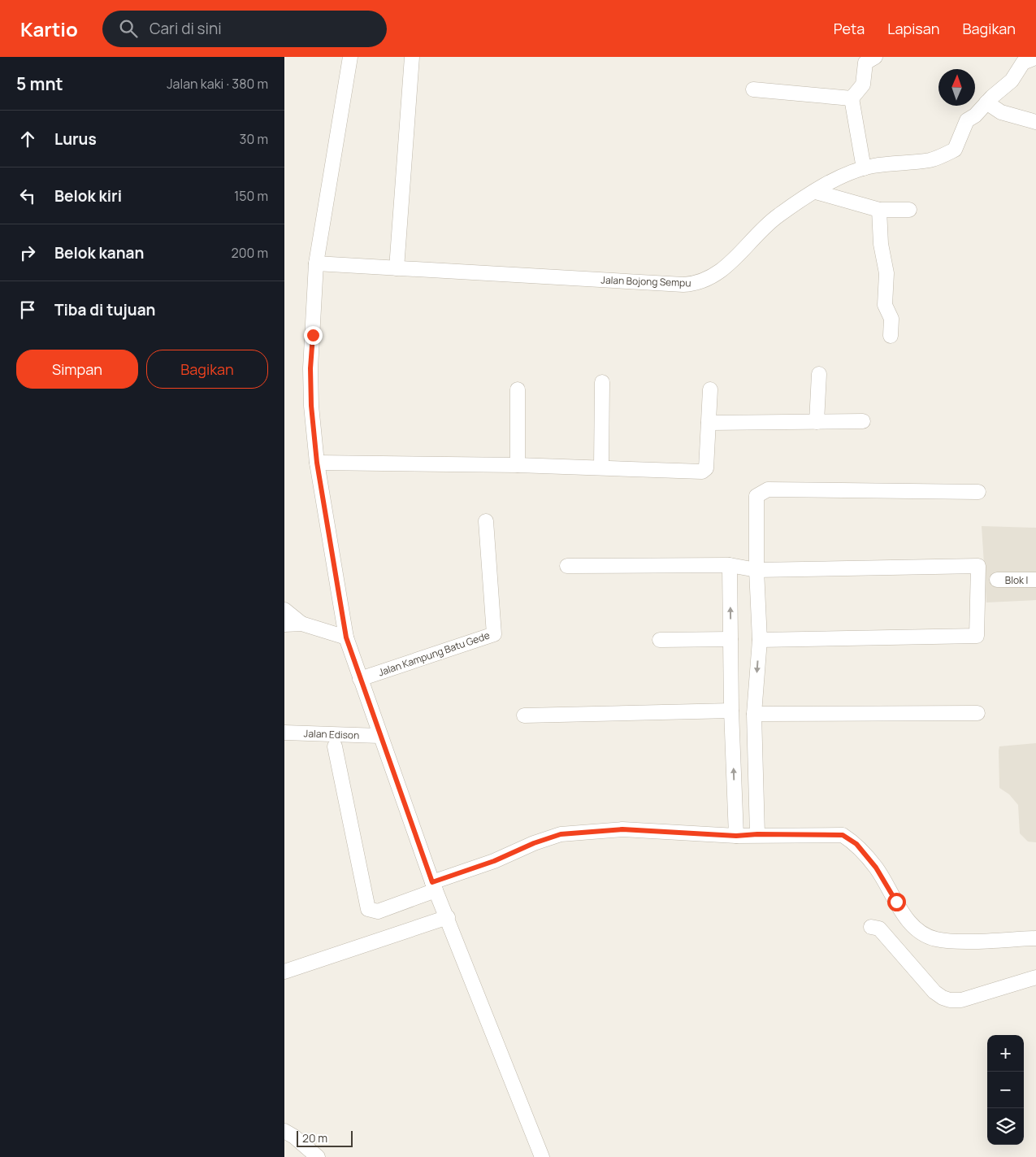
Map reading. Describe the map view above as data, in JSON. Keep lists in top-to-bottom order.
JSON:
{
  "streets": {
    "street": [
      "Jalan Bojong Sempu",
      "Blok I",
      "Jalan Kampung Batu Gede",
      "Jalan Edison"
    ]
  },
  "scale_bar": "20 m",
  "north": "top",
  "page": {
    "header": "Kartio",
    "search": "Cari di sini",
    "nav": ["Peta", "Lapisan", "Bagikan"],
    "heading": ["5 mnt", "Jalan kaki · 380 m"],
    "list": [
      ["Lurus", "30 m"],
      ["Belok kiri", "150 m"],
      ["Belok kanan", "200 m"],
      "Tiba di tujuan"
    ],
    "buttons": ["Simpan", "Bagikan"],
    "map_buttons": ["+", "−"],
    "scale": "20 m"
  }
}
